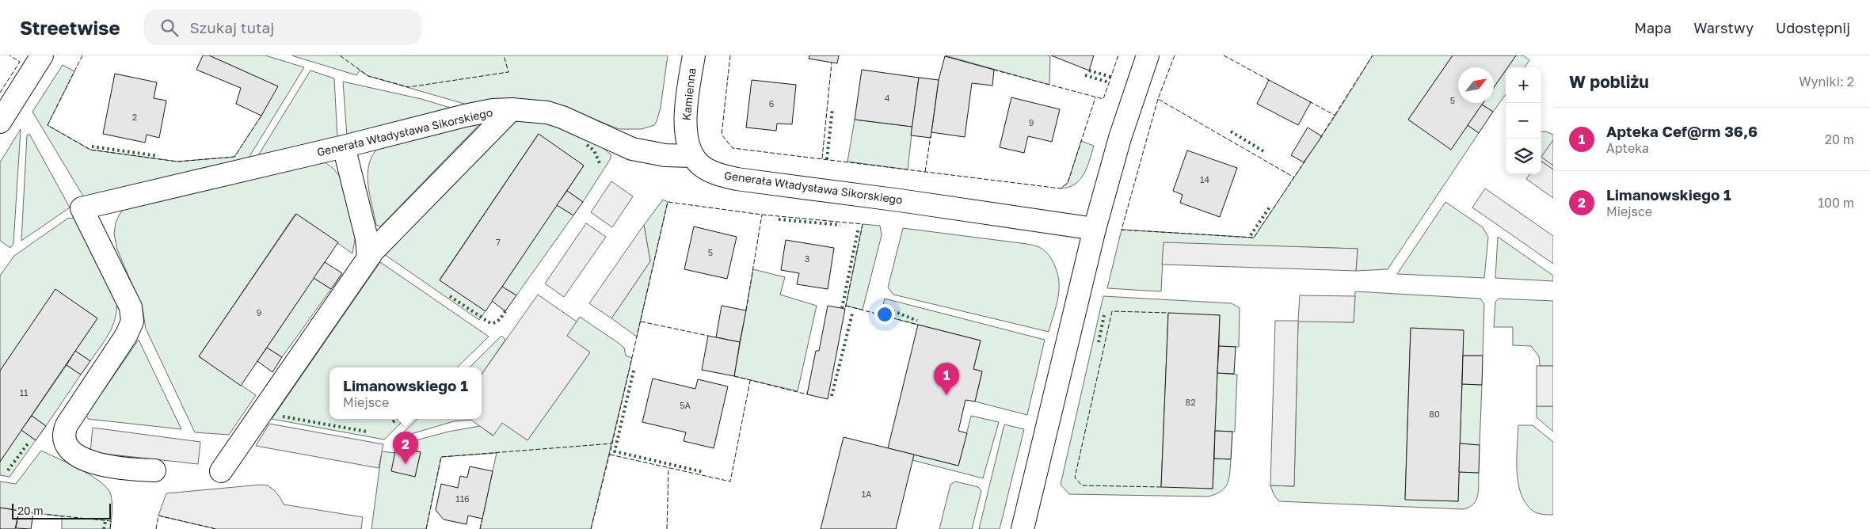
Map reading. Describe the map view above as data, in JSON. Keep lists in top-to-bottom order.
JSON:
{
  "streets": {
    "street": ["Kamienna", "Generała Władysława Sikorskiego"]
  },
  "crossings": [
    ["Kamienna", "Generała Władysława Sikorskiego"]
  ],
  "house_numbers": [
    "4",
    "5",
    "6",
    "2",
    "9",
    "14",
    "7",
    "5",
    "3",
    "9",
    "11",
    "82",
    "5A",
    "80",
    "1A",
    "116"
  ],
  "scale_bar": "20 m",
  "north": "top right",
  "page": {
    "header": "Streetwise",
    "search": "Szukaj tutaj",
    "nav": ["Mapa", "Warstwy", "Udostępnij"],
    "heading": ["W pobliżu", "Wyniki: 2"],
    "map_buttons": ["+", "−"],
    "list": [
      {
        "mark": "1",
        "name": "Apteka Cef@rm 36,6",
        "note": "Apteka",
        "value": "20 m"
      },
      {
        "mark": "2",
        "name": "Limanowskiego 1",
        "note": "Miejsce",
        "value": "100 m"
      }
    ],
    "pins": ["1", "2"],
    "popup": ["Limanowskiego 1", "Miejsce"],
    "scale": "20 m"
  }
}
